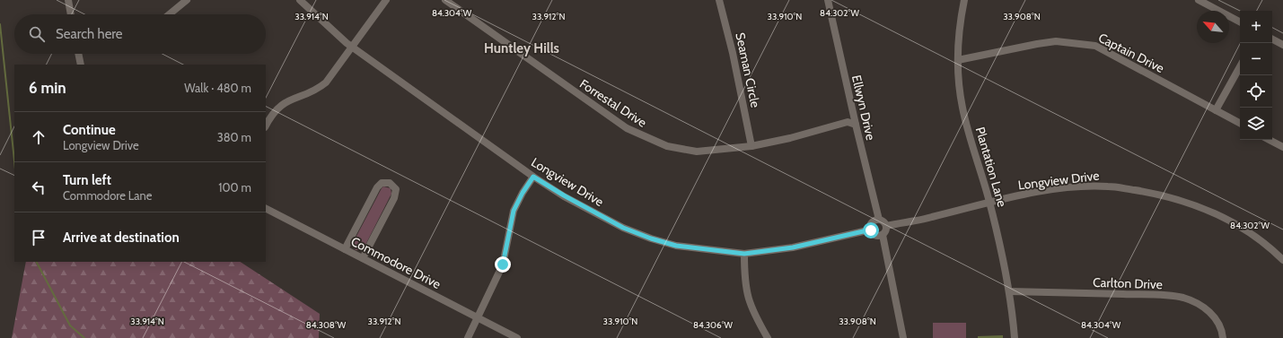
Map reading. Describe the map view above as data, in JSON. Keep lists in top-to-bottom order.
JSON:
{
  "streets": {
    "street": [
      "Captain Drive",
      "Seaman Circle",
      "Forrestal Drive",
      "Ellwyn Drive",
      "Plantation Lane",
      "Longview Drive",
      "Commodore Drive",
      "Carlton Drive"
    ]
  },
  "crossings": [
    ["Captain Drive", "Plantation Lane"],
    ["Seaman Circle", "Forrestal Drive"],
    ["Forrestal Drive", "Ellwyn Drive"],
    ["Ellwyn Drive", "Longview Drive"],
    ["Plantation Lane", "Longview Drive"],
    ["Plantation Lane", "Carlton Drive"]
  ],
  "districts": ["Huntley Hills"],
  "north": "top left",
  "page": {
    "map_buttons": ["+", "−"],
    "search": "Search here",
    "heading": ["6 min", "Walk · 480 m"],
    "list": [
      ["Continue", "Longview Drive", "380 m"],
      ["Turn left", "Commodore Lane", "100 m"],
      "Arrive at destination"
    ]
  },
  "coordinates": [
    "84.304°W",
    "84.302°W",
    "33.914°N",
    "33.912°N",
    "33.910°N",
    "33.908°N",
    "84.308°W",
    "84.306°W"
  ]
}
